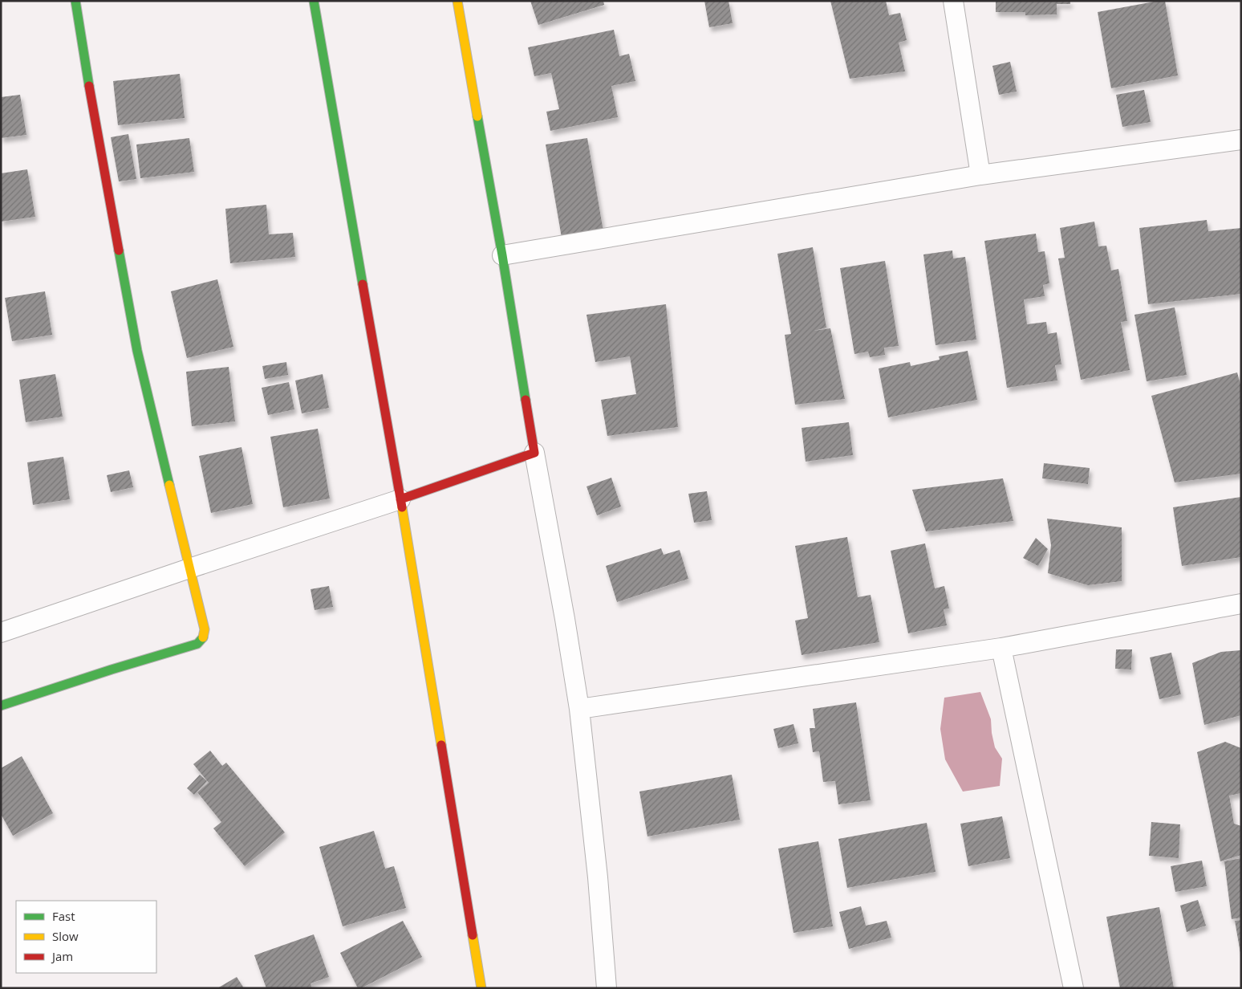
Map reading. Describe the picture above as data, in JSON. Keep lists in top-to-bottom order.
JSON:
{
  "legend": ["Fast", "Slow", "Jam"]
}
